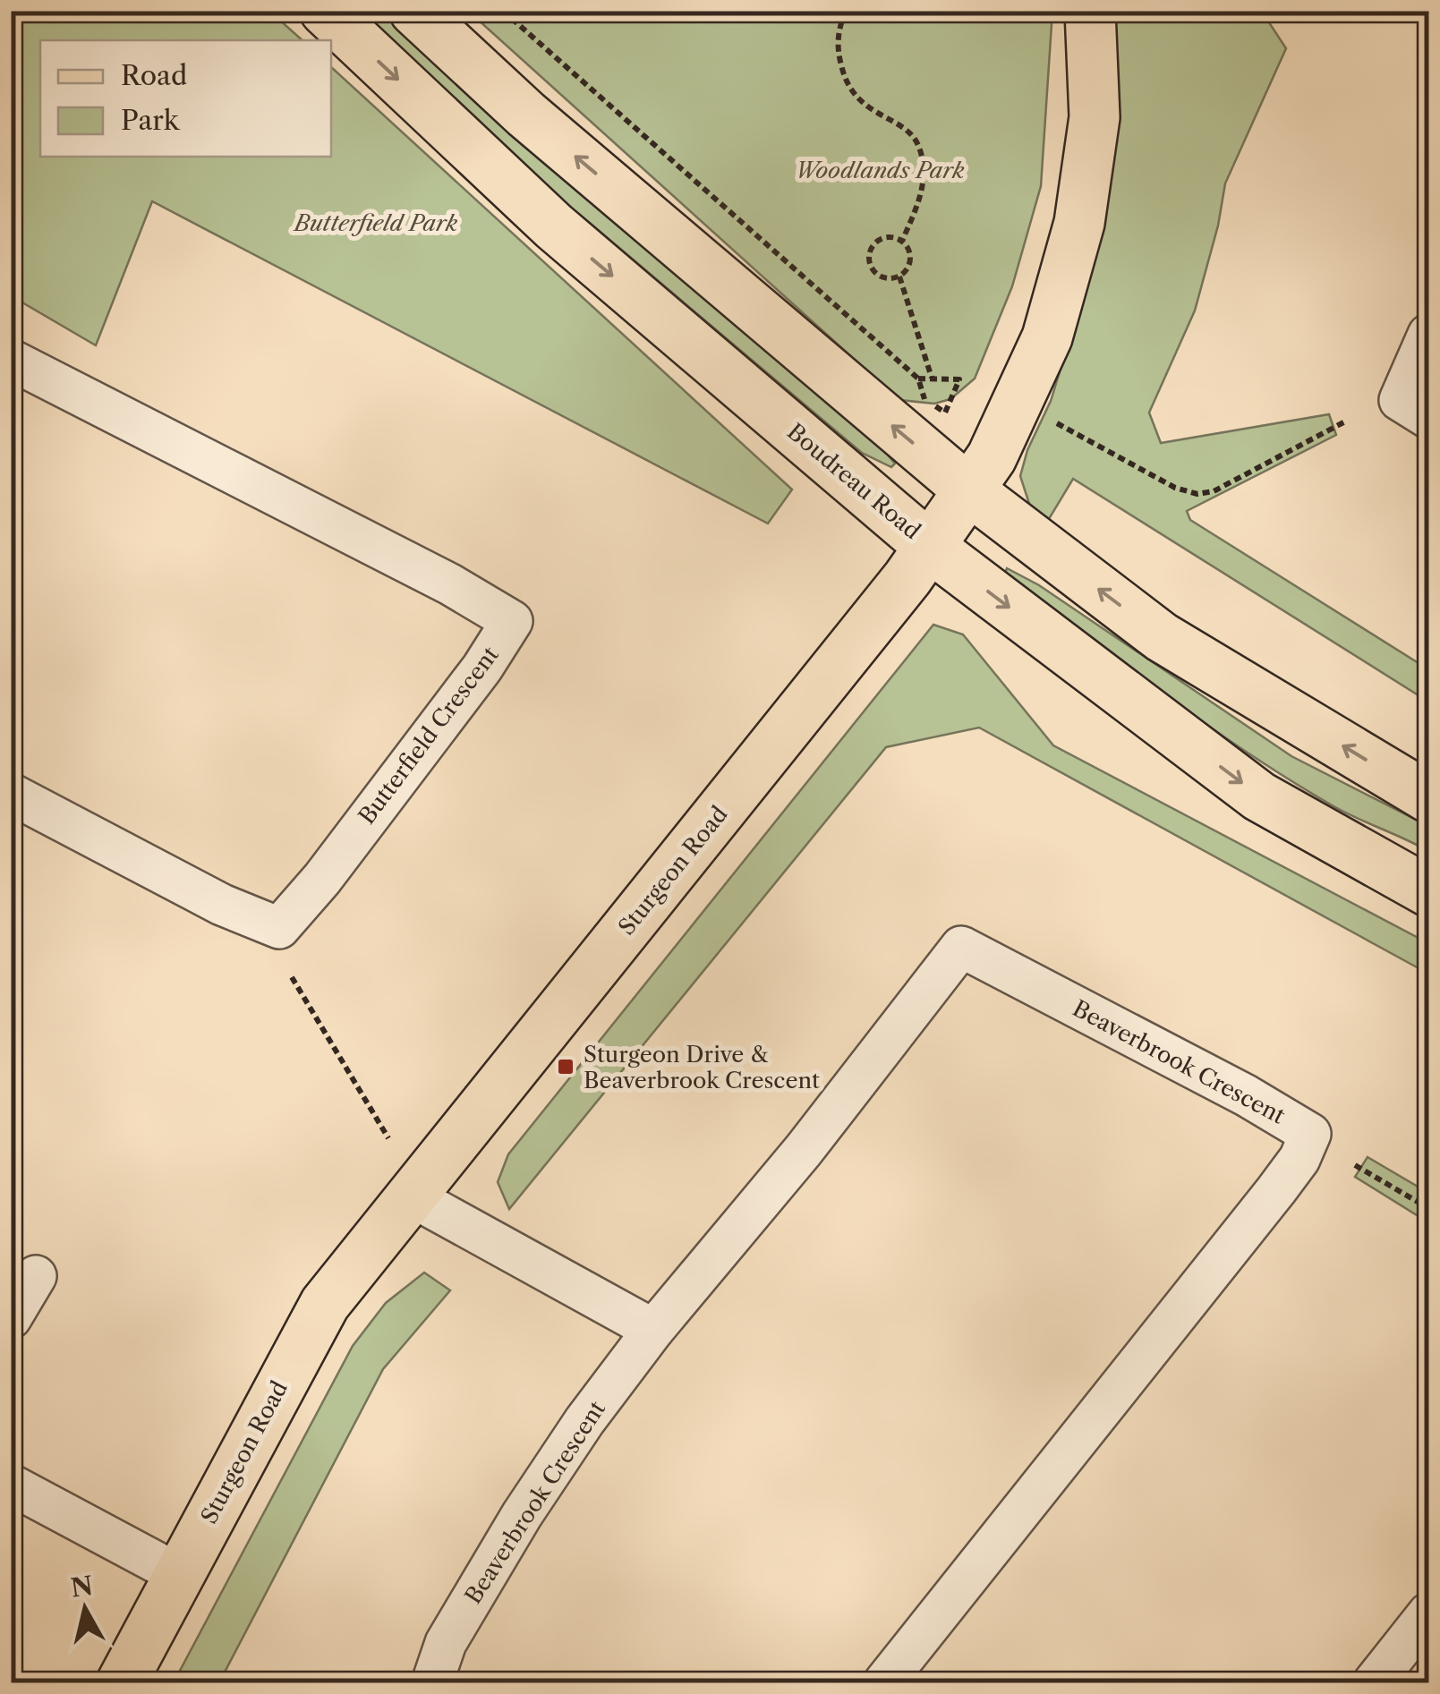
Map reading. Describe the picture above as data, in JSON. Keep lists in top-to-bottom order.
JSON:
{
  "streets": {
    "main road": ["Boudreau Road", "Sturgeon Road"],
    "street": ["Butterfield Crescent", "Beaverbrook Crescent"]
  },
  "crossings": [
    ["Boudreau Road", "Sturgeon Road"]
  ],
  "parks": ["Woodlands Park", "Butterfield Park"],
  "places": {
    "transit": ["Sturgeon Drive & Beaverbrook Crescent"]
  },
  "legend": ["Road", "Park"],
  "north": "top"
}
